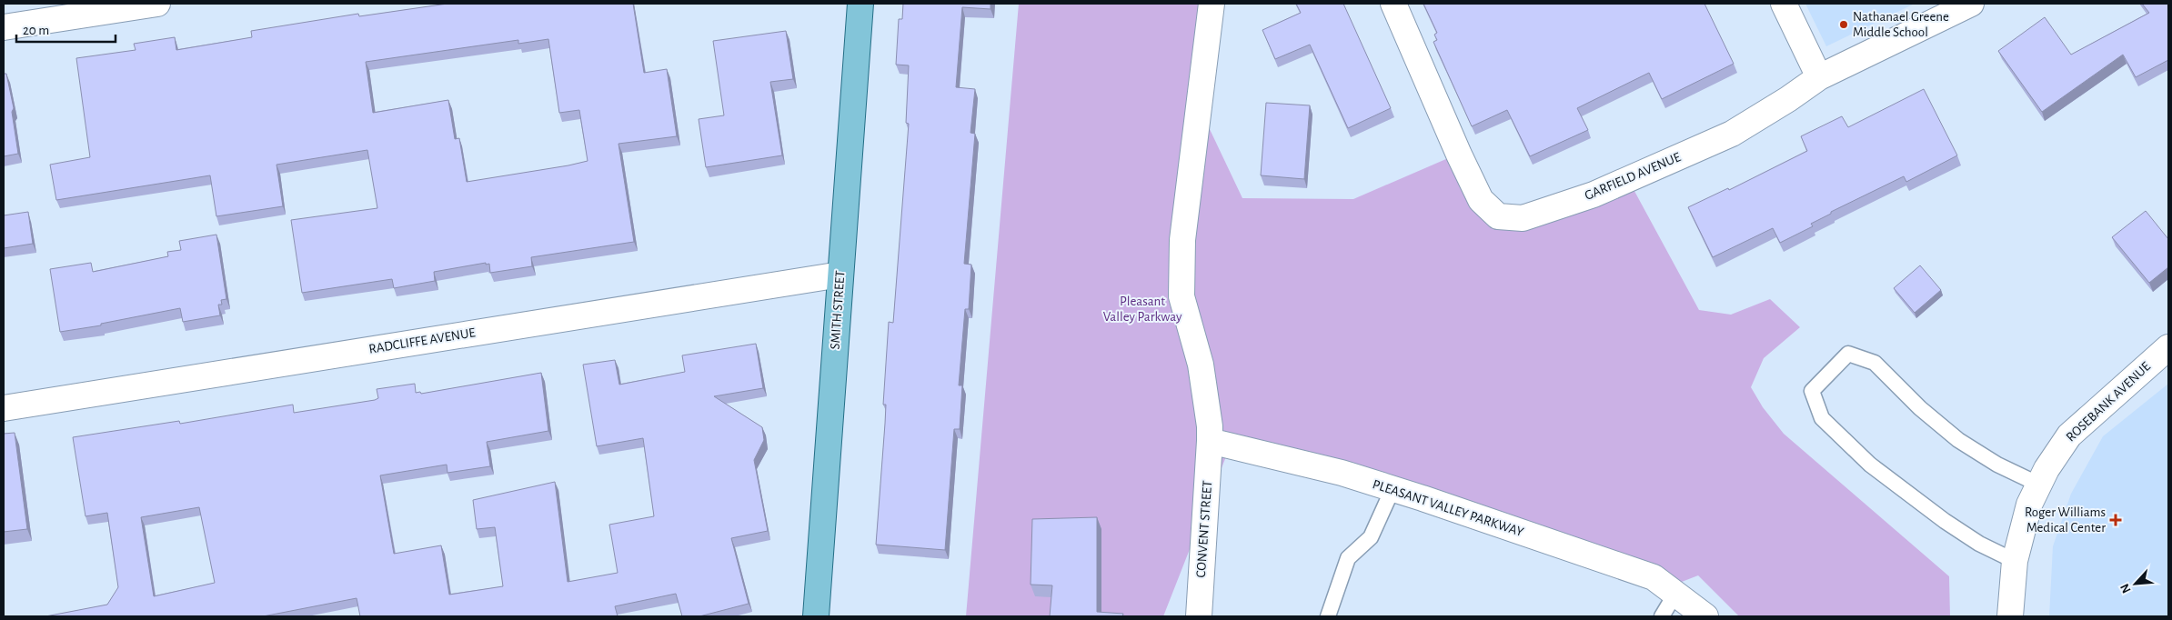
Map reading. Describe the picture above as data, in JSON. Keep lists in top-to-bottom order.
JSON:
{
  "streets": {
    "main road": ["SMITH STREET"],
    "street": [
      "GARFIELD AVENUE",
      "RADCLIFFE AVENUE",
      "ROSEBANK AVENUE",
      "PLEASANT VALLEY PARKWAY",
      "CONVENT STREET"
    ]
  },
  "crossings": [
    ["SMITH STREET", "RADCLIFFE AVENUE"],
    ["PLEASANT VALLEY PARKWAY", "CONVENT STREET"]
  ],
  "parks": ["Pleasant Valley Parkway"],
  "places": {
    "other": ["Nathanael Greene Middle School"],
    "health": ["Roger Williams Medical Center"]
  },
  "scale_bar": "20 m",
  "north": "bottom left"
}
